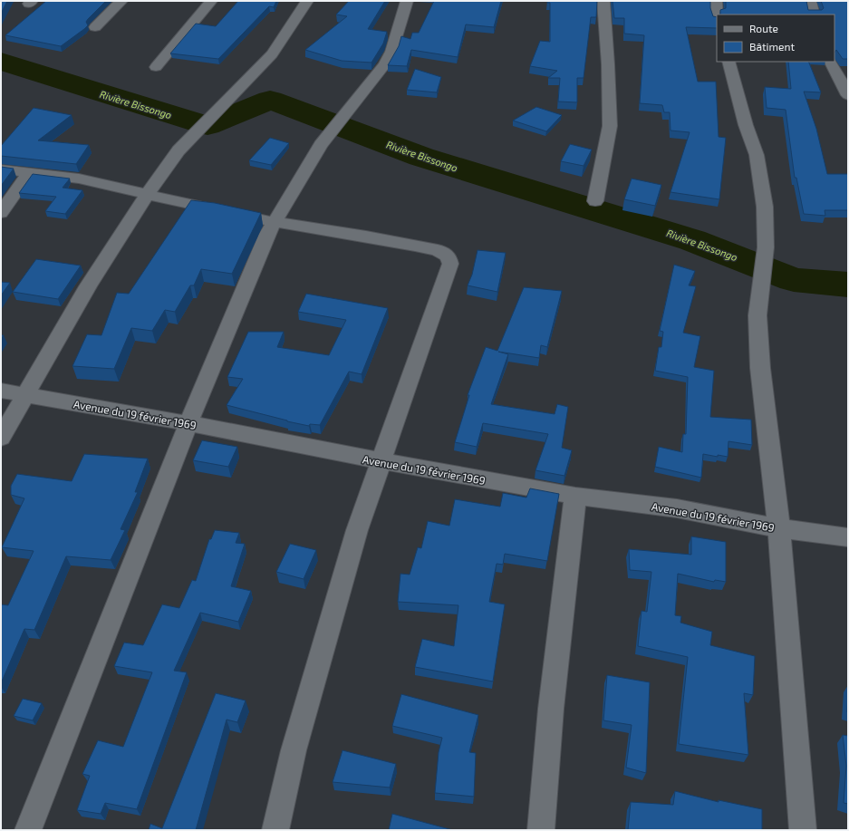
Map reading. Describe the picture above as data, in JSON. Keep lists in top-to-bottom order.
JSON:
{
  "streets": {
    "street": ["Avenue du 19 février 1969"]
  },
  "water": ["Rivière Bissongo"],
  "legend": ["Route", "Bâtiment"]
}
